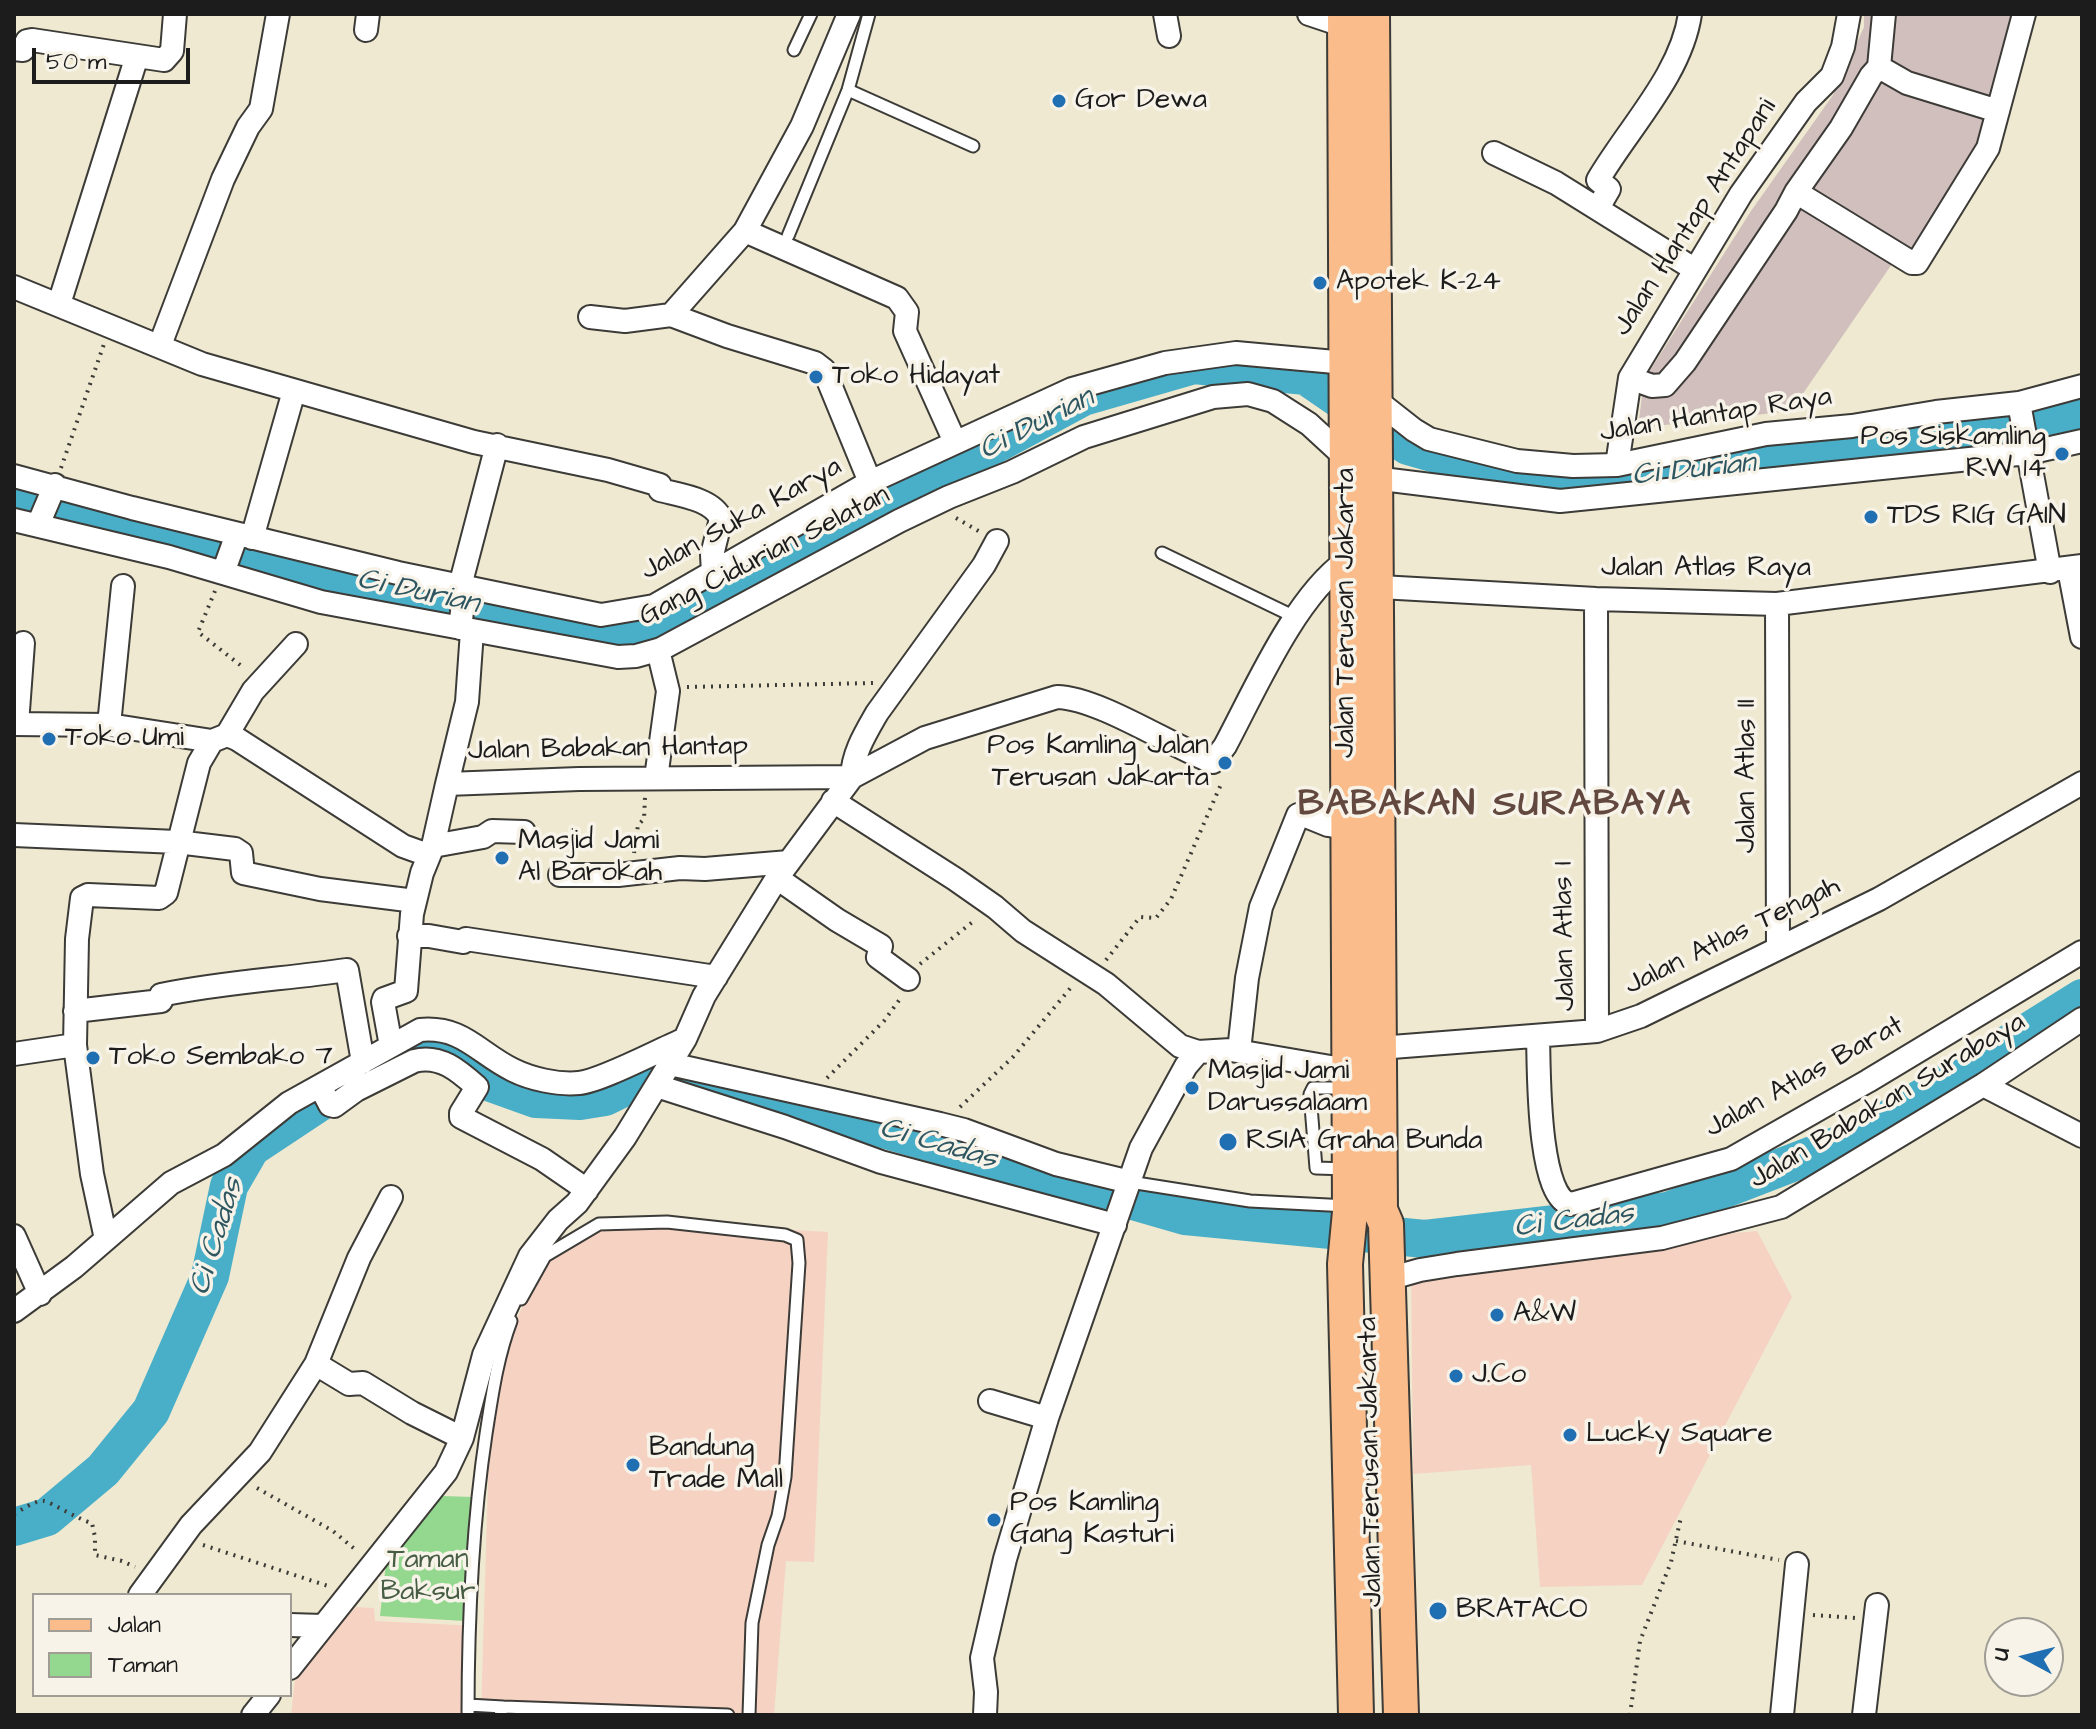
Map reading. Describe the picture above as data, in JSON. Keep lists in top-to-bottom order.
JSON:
{
  "streets": {
    "main road": ["Jalan Terusan Jakarta"],
    "street": [
      "Jalan Hantap Antapani",
      "Jalan Hantap Raya",
      "Jalan Suka Karya",
      "Gang Cidurian Selatan",
      "Jalan Atlas Raya",
      "Jalan Babakan Hantap",
      "Jalan Atlas II",
      "Jalan Atlas I",
      "Jalan Atlas Tengah",
      "Jalan Atlas Barat",
      "Jalan Babakan Surabaya"
    ]
  },
  "crossings": [
    ["Jalan Hantap Antapani", "Jalan Hantap Raya"],
    ["Jalan Hantap Raya", "Gang Cidurian Selatan"],
    ["Jalan Hantap Raya", "Jalan Terusan Jakarta"],
    ["Jalan Suka Karya", "Jalan Terusan Jakarta"],
    ["Gang Cidurian Selatan", "Jalan Terusan Jakarta"],
    ["Jalan Atlas Raya", "Jalan Terusan Jakarta"],
    ["Jalan Atlas Raya", "Jalan Atlas II"],
    ["Jalan Atlas Raya", "Jalan Atlas I"],
    ["Jalan Terusan Jakarta", "Jalan Atlas Tengah"],
    ["Jalan Terusan Jakarta", "Jalan Babakan Surabaya"],
    ["Jalan Atlas II", "Jalan Atlas Tengah"],
    ["Jalan Atlas I", "Jalan Atlas Tengah"],
    ["Jalan Atlas Tengah", "Jalan Atlas Barat"]
  ],
  "districts": ["BABAKAN SURABAYA"],
  "water": ["Ci Durian", "Ci Cadas"],
  "parks": ["Taman Baksur"],
  "places": [
    "Gor Dewa",
    "Apotek K-24",
    "Toko Hidayat",
    "Pos Siskamling RW 14",
    "TDS RIG GAIN",
    "Toko Umi",
    "Pos Kamling Jalan Terusan Jakarta",
    "Masjid Jami Al Barokah",
    "Toko Sembako 7",
    "Masjid Jami Darussalaam",
    "RSIA Graha Bunda",
    "A&W",
    "J.Co",
    "Lucky Square",
    "Bandung Trade Mall",
    "Pos Kamling Gang Kasturi",
    "BRATACO"
  ],
  "legend": ["Jalan", "Taman"],
  "scale_bar": "50 m",
  "north": "left"
}
